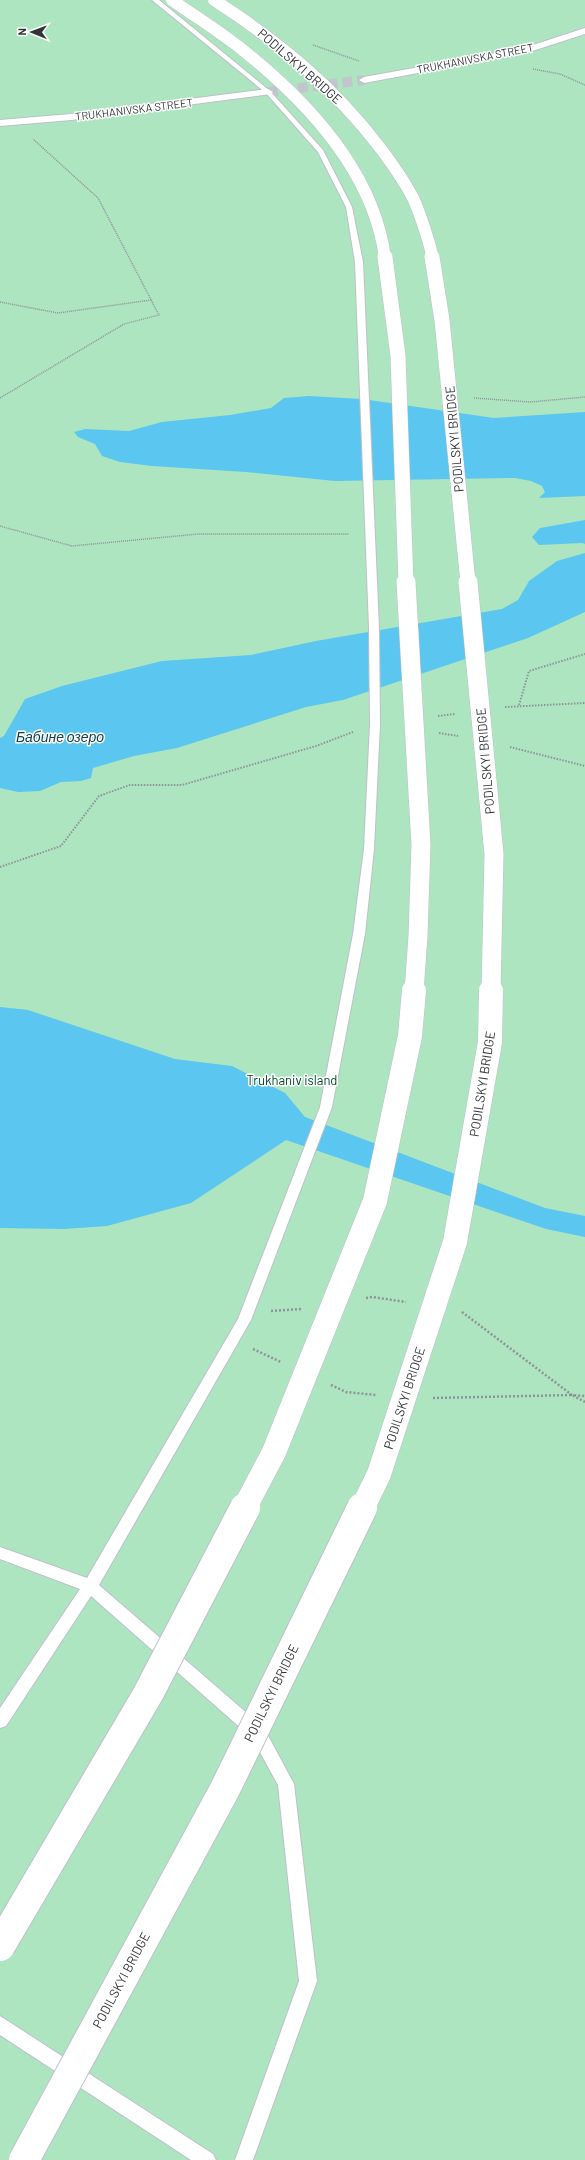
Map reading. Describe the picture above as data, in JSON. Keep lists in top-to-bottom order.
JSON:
{
  "streets": {
    "main road": ["PODILSKYI BRIDGE"],
    "street": ["TRUKHANIVSKA STREET"]
  },
  "water": ["Бабине озеро"],
  "parks": ["Trukhaniv island"],
  "north": "left"
}
